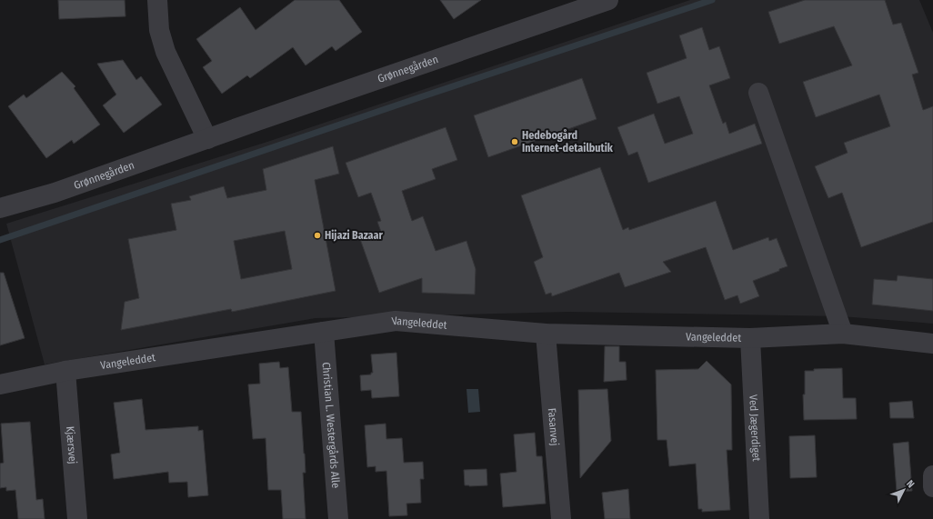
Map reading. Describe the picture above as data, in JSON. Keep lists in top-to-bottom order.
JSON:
{
  "streets": {
    "street": [
      "Grønnegården",
      "Vangeleddet",
      "Christian L. Westergårds Alle",
      "Fasanvej",
      "Ved Jægerdiget",
      "Kjærsvej"
    ]
  },
  "crossings": [
    ["Vangeleddet", "Christian L. Westergårds Alle"],
    ["Vangeleddet", "Fasanvej"],
    ["Vangeleddet", "Ved Jægerdiget"],
    ["Vangeleddet", "Kjærsvej"]
  ],
  "places": ["Hedebogård Internet-detailbutik", "Hijazi Bazaar"],
  "north": "top right"
}
